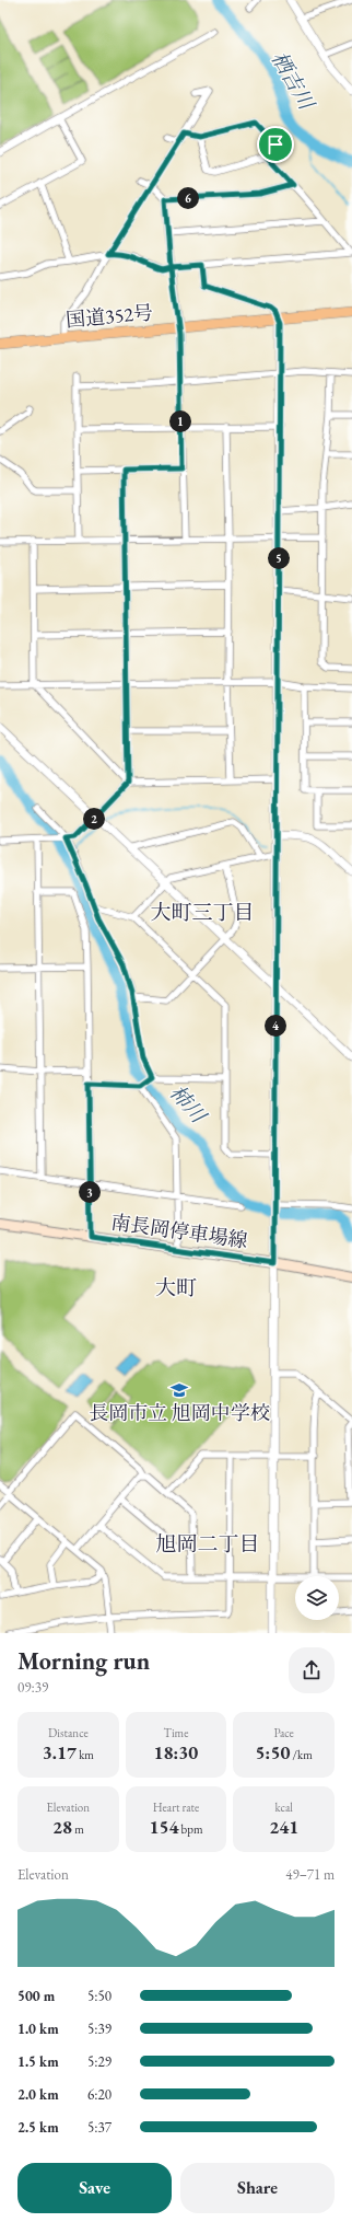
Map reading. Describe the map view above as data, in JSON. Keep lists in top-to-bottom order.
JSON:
{
  "streets": {
    "highway": ["国道352号"],
    "main road": ["南長岡停車場線"]
  },
  "districts": ["大町三丁目", "大町", "旭岡二丁目"],
  "water": ["栖吉川", "柿川"],
  "places": {
    "school or university": ["長岡市立 旭岡中学校"]
  },
  "page": {
    "pins": [
      "6",
      "1",
      "5",
      "2",
      "4",
      "3"
    ],
    "heading": ["Morning run", "09:39"],
    "stats": [
      ["Distance", "3.17 km"],
      ["Time", "18:30"],
      ["Pace", "5:50 /km"],
      ["Elevation", "28 m"],
      ["Heart rate", "154 bpm"],
      ["kcal", "241"]
    ],
    "chart": ["Elevation", "49–71 m"],
    "list": [
      {
        "name": "500 m",
        "note": "5:50"
      },
      {
        "name": "1.0 km",
        "note": "5:39"
      },
      {
        "name": "1.5 km",
        "note": "5:29"
      },
      {
        "name": "2.0 km",
        "note": "6:20"
      },
      {
        "name": "2.5 km",
        "note": "5:37"
      }
    ],
    "buttons": ["Save", "Share"]
  }
}
